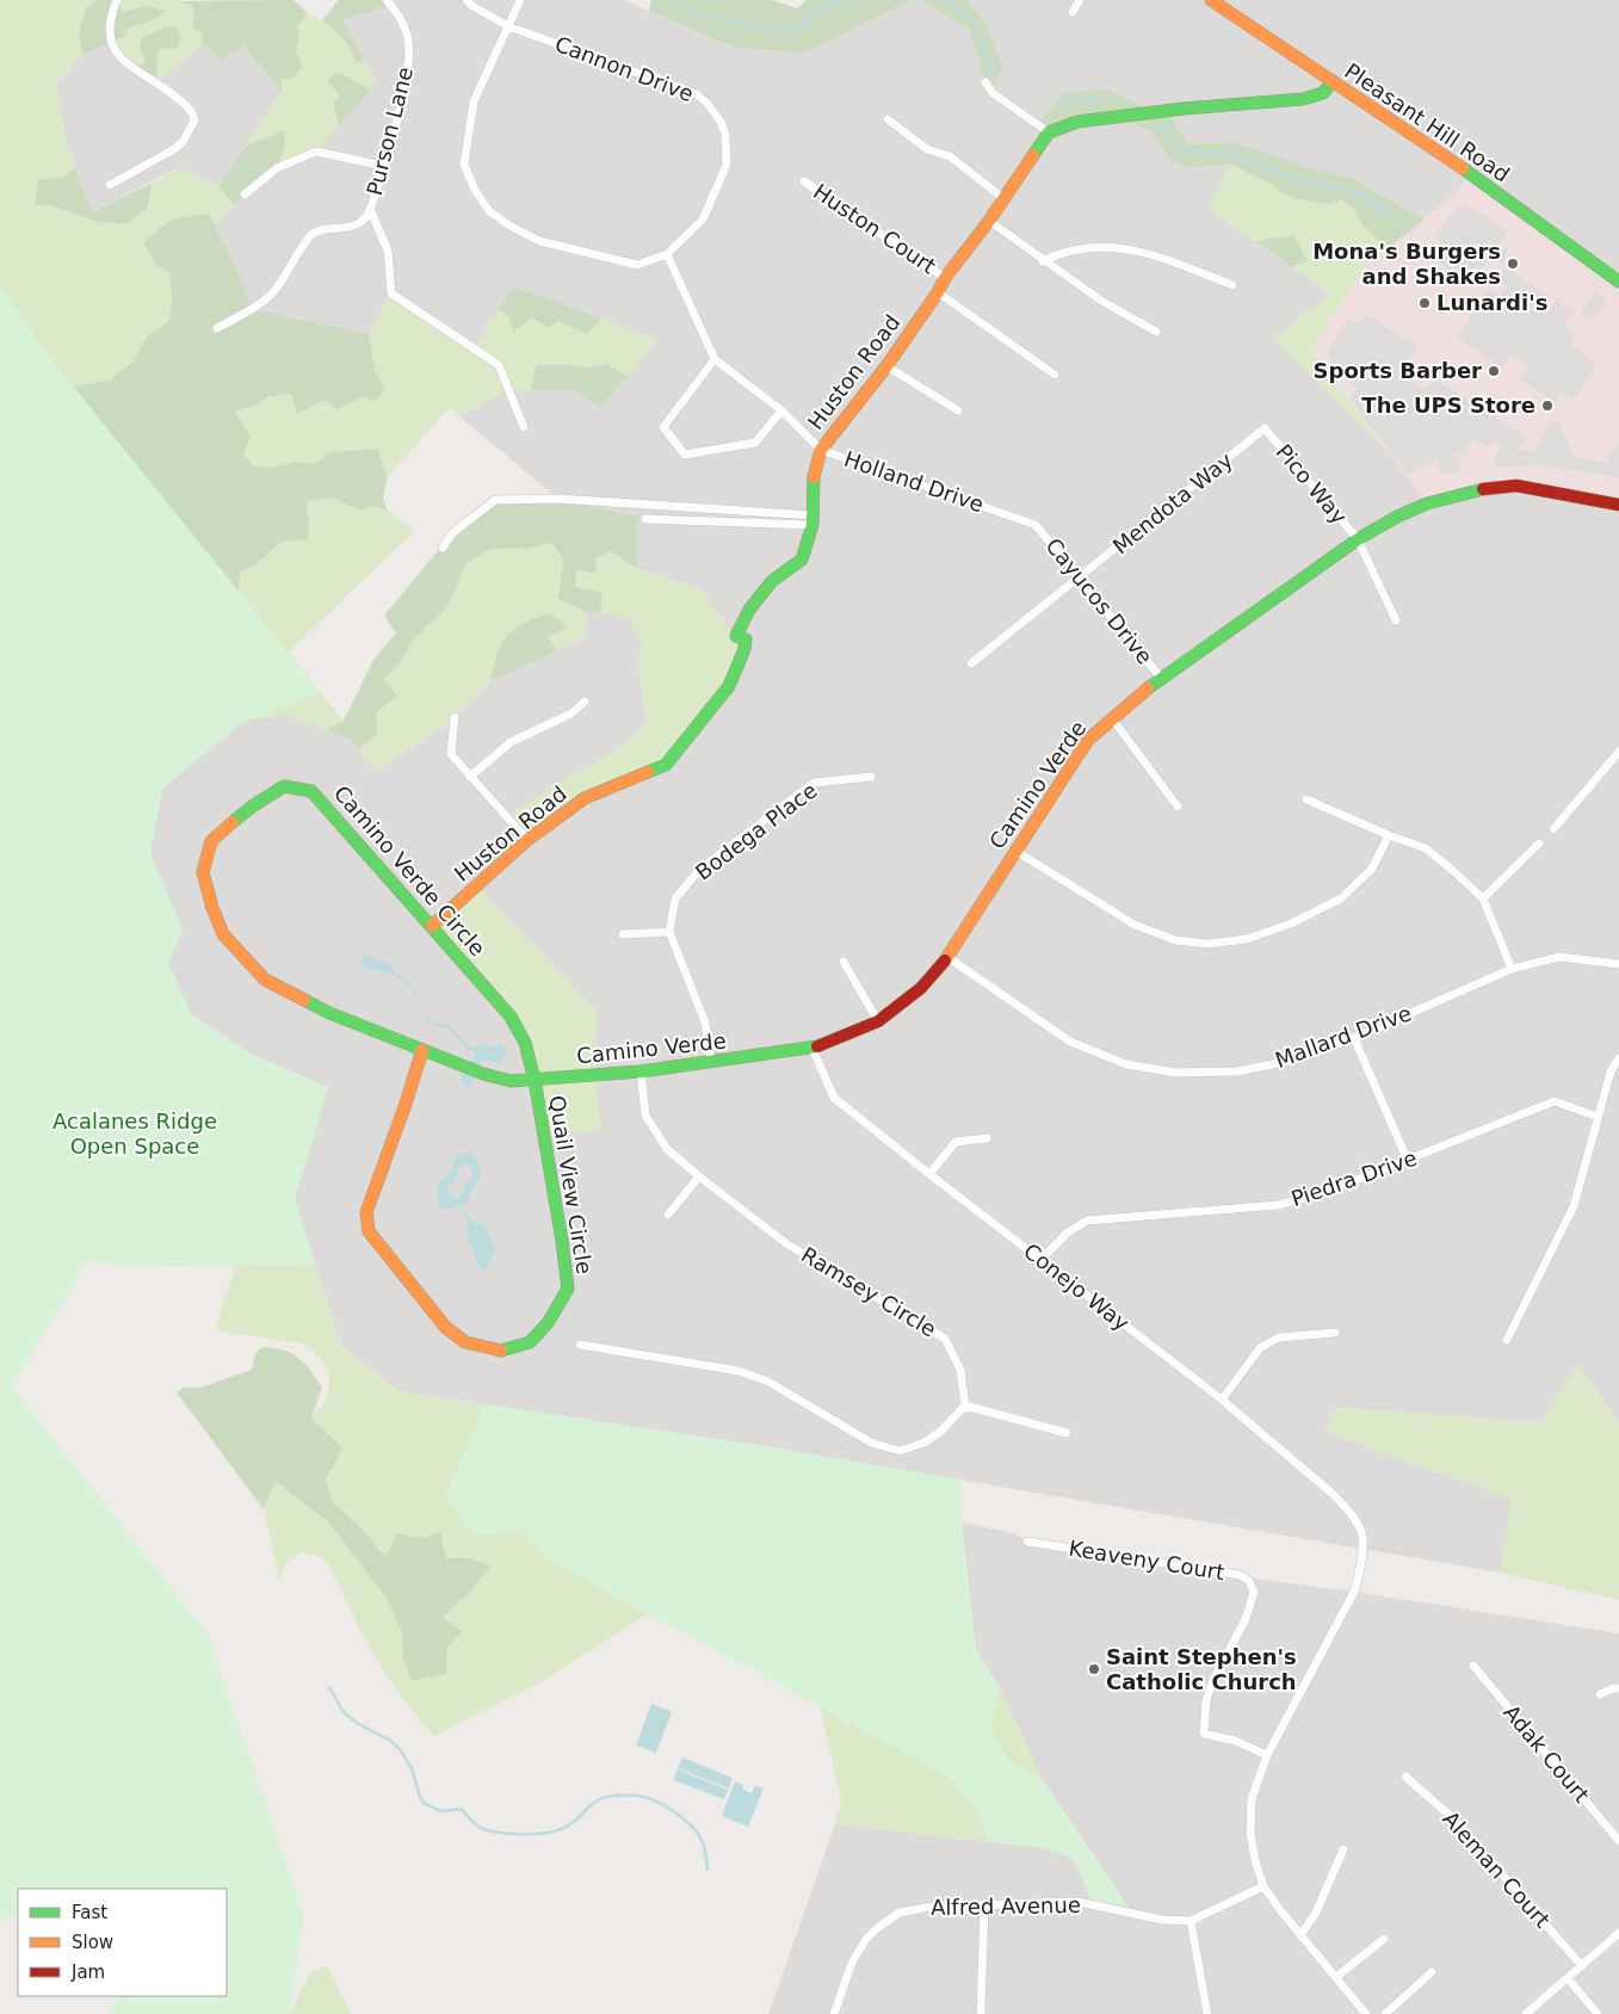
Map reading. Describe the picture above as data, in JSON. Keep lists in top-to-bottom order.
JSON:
{
  "streets": {
    "street": [
      "Cannon Drive",
      "Pleasant Hill Road",
      "Purson Lane",
      "Huston Court",
      "Huston Road",
      "Holland Drive",
      "Pico Way",
      "Mendota Way",
      "Cayucos Drive",
      "Camino Verde",
      "Bodega Place",
      "Camino Verde Circle",
      "Mallard Drive",
      "Piedra Drive",
      "Quail View Circle",
      "Conejo Way",
      "Ramsey Circle",
      "Keaveny Court",
      "Adak Court",
      "Aleman Court",
      "Alfred Avenue"
    ]
  },
  "crossings": [
    ["Cannon Drive", "Holland Drive"],
    ["Huston Court", "Huston Road"],
    ["Huston Road", "Holland Drive"],
    ["Huston Road", "Camino Verde Circle"],
    ["Holland Drive", "Cayucos Drive"],
    ["Pico Way", "Mendota Way"],
    ["Pico Way", "Camino Verde"],
    ["Mendota Way", "Cayucos Drive"],
    ["Cayucos Drive", "Camino Verde"],
    ["Camino Verde", "Camino Verde Circle"],
    ["Camino Verde", "Mallard Drive"],
    ["Camino Verde", "Quail View Circle"],
    ["Camino Verde", "Conejo Way"],
    ["Camino Verde", "Ramsey Circle"],
    ["Camino Verde Circle", "Quail View Circle"],
    ["Piedra Drive", "Conejo Way"],
    ["Conejo Way", "Keaveny Court"],
    ["Conejo Way", "Alfred Avenue"]
  ],
  "parks": ["Acalanes Ridge Open Space"],
  "places": [
    "Mona's Burgers and Shakes",
    "Lunardi's",
    "Sports Barber",
    "The UPS Store",
    "Saint Stephen's Catholic Church"
  ],
  "legend": ["Fast", "Slow", "Jam"]
}
